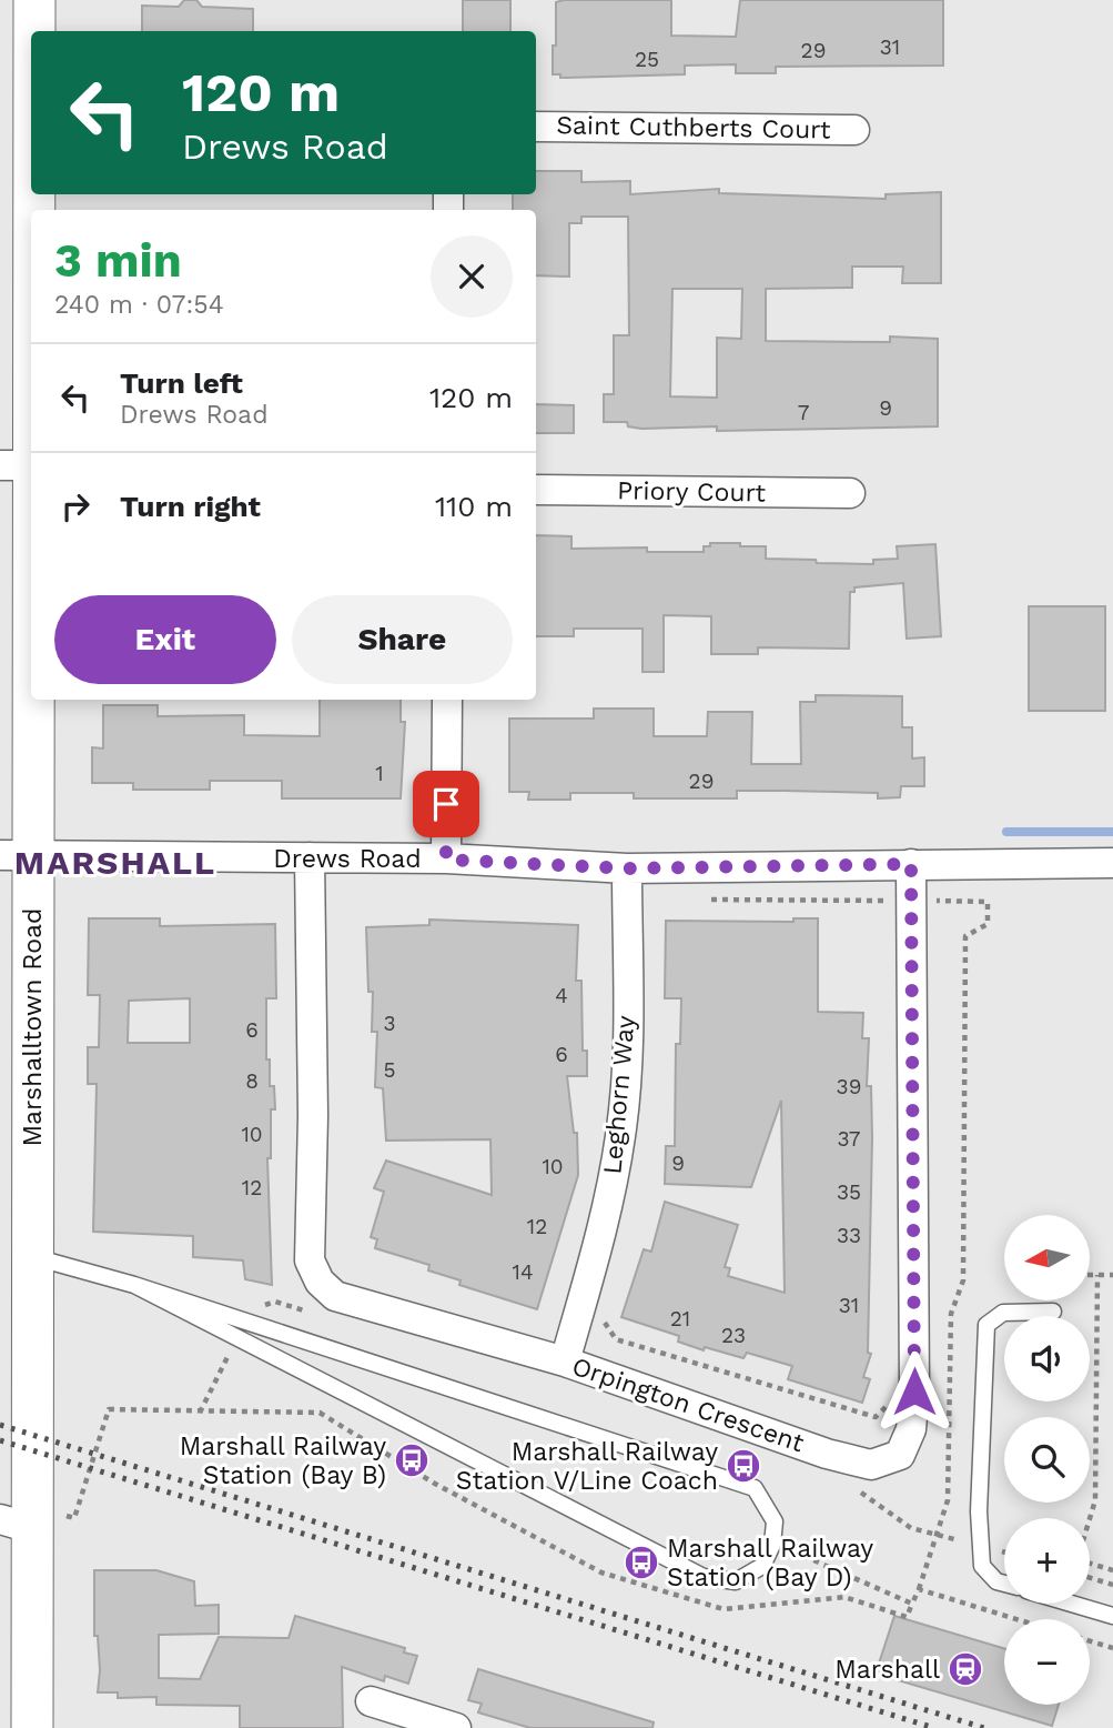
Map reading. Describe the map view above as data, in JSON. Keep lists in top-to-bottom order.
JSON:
{
  "streets": {
    "street": [
      "Saint Cuthberts Court",
      "Priory Court",
      "Drews Road",
      "Marshalltown Road",
      "Leghorn Way",
      "Orpington Crescent"
    ]
  },
  "crossings": [
    ["Drews Road", "Marshalltown Road"],
    ["Drews Road", "Leghorn Way"],
    ["Drews Road", "Orpington Crescent"],
    ["Leghorn Way", "Orpington Crescent"]
  ],
  "districts": ["MARSHALL"],
  "places": {
    "bus stop": ["Marshall Railway Station (Bay B)", "Marshall Railway Station V/Line Coach", "Marshall Railway Station (Bay D)"],
    "station": ["Marshall"]
  },
  "house_numbers": [
    "31",
    "29",
    "25",
    "9",
    "7",
    "1",
    "29",
    "4",
    "3",
    "6",
    "6",
    "5",
    "8",
    "39",
    "10",
    "37",
    "9",
    "10",
    "12",
    "35",
    "12",
    "33",
    "14",
    "31",
    "21",
    "23"
  ],
  "north": "left",
  "page": {
    "turn": ["120 m", "Drews Road"],
    "heading": ["3 min", "240 m · 07:54"],
    "list": [
      {
        "name": "Turn left",
        "note": "Drews Road",
        "value": "120 m"
      },
      {
        "name": "Turn right",
        "value": "110 m"
      }
    ],
    "buttons": ["Exit", "Share"],
    "map_buttons": ["+", "−"]
  }
}
